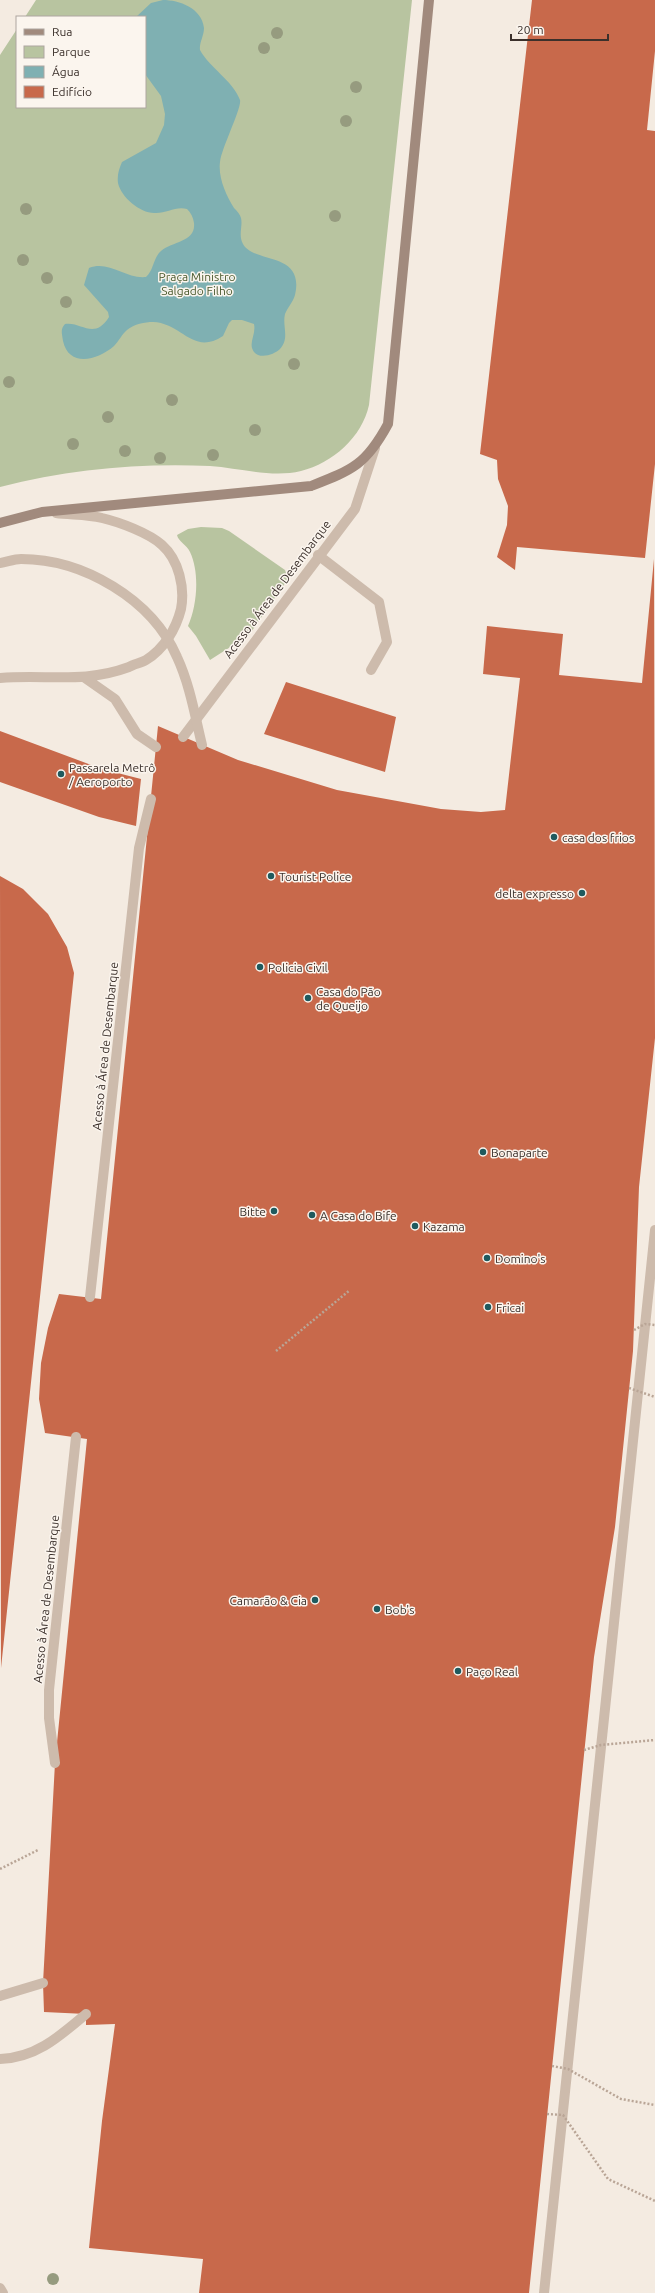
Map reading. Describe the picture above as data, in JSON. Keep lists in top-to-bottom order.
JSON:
{
  "streets": {
    "lane": ["Acesso à Área de Desembarque"]
  },
  "parks": ["Praça Ministro Salgado Filho"],
  "places": [
    "Passarela Metrô / Aeroporto",
    "casa dos frios",
    "Tourist Police",
    "delta expresso",
    "Policia Civil",
    "Casa do Pão de Queijo",
    "Bonaparte",
    "Bitte",
    "A Casa do Bife",
    "Kazama",
    "Domino's",
    "Fricai",
    "Camarão & Cia",
    "Bob's",
    "Paço Real"
  ],
  "legend": [
    "Rua",
    "Parque",
    "Água",
    "Edifício"
  ],
  "scale_bar": "20 m"
}
